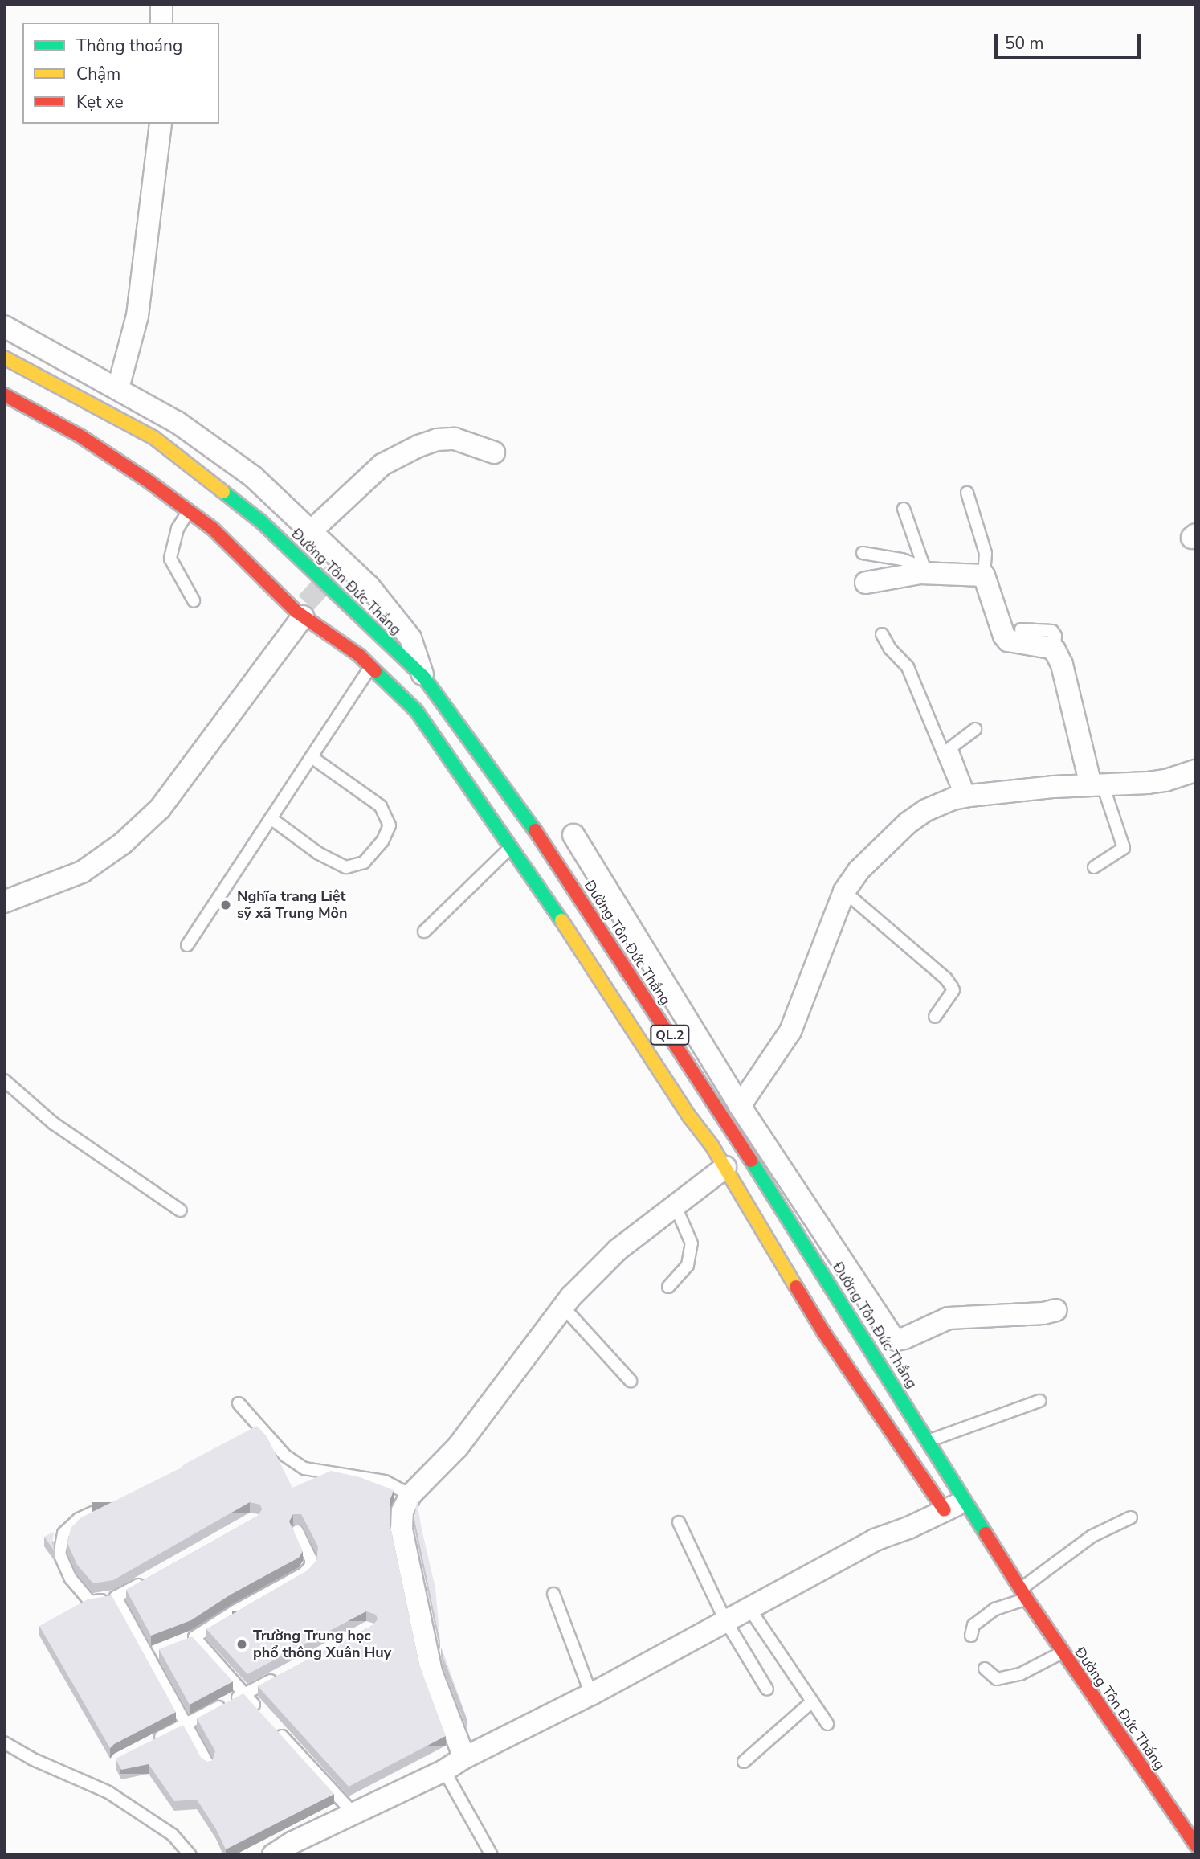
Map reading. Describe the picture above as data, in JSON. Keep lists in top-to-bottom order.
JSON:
{
  "streets": {
    "main road": ["Đường Tôn Đức Thắng", "QL.2"]
  },
  "places": ["Nghĩa trang Liệt sỹ xã Trung Môn", "Trường Trung học phổ thông Xuân Huy"],
  "legend": ["Thông thoáng", "Chậm", "Kẹt xe"],
  "scale_bar": "50 m"
}
